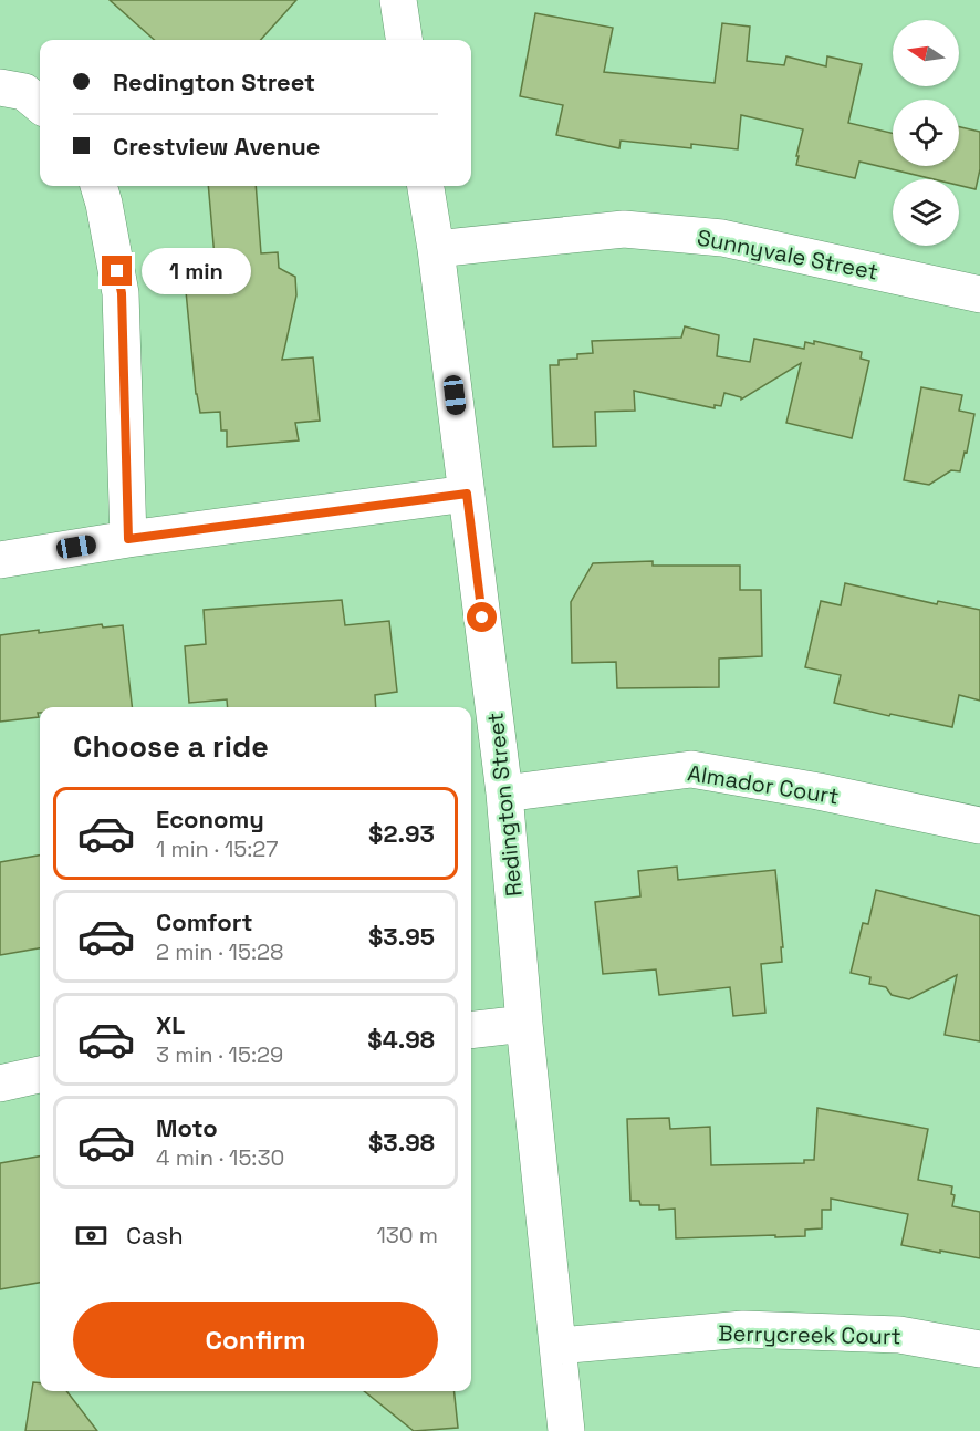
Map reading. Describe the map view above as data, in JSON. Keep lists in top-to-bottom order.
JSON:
{
  "streets": {
    "street": [
      "Sunnyvale Street",
      "Almador Court",
      "Redington Street",
      "Berrycreek Court"
    ]
  },
  "crossings": [
    ["Sunnyvale Street", "Redington Street"],
    ["Almador Court", "Redington Street"],
    ["Redington Street", "Berrycreek Court"]
  ],
  "north": "left",
  "page": {
    "banner": ["Redington Street", "Crestview Avenue"],
    "bubble": "1 min",
    "heading": "Choose a ride",
    "list": [
      {
        "name": "Economy",
        "note": "1 min · 15:27",
        "value": "$2.93"
      },
      {
        "name": "Comfort",
        "note": "2 min · 15:28",
        "value": "$3.95"
      },
      {
        "name": "XL",
        "note": "3 min · 15:29",
        "value": "$4.98"
      },
      {
        "name": "Moto",
        "note": "4 min · 15:30",
        "value": "$3.98"
      }
    ],
    "pay": ["Cash", "130 m"],
    "buttons": "Confirm"
  }
}
